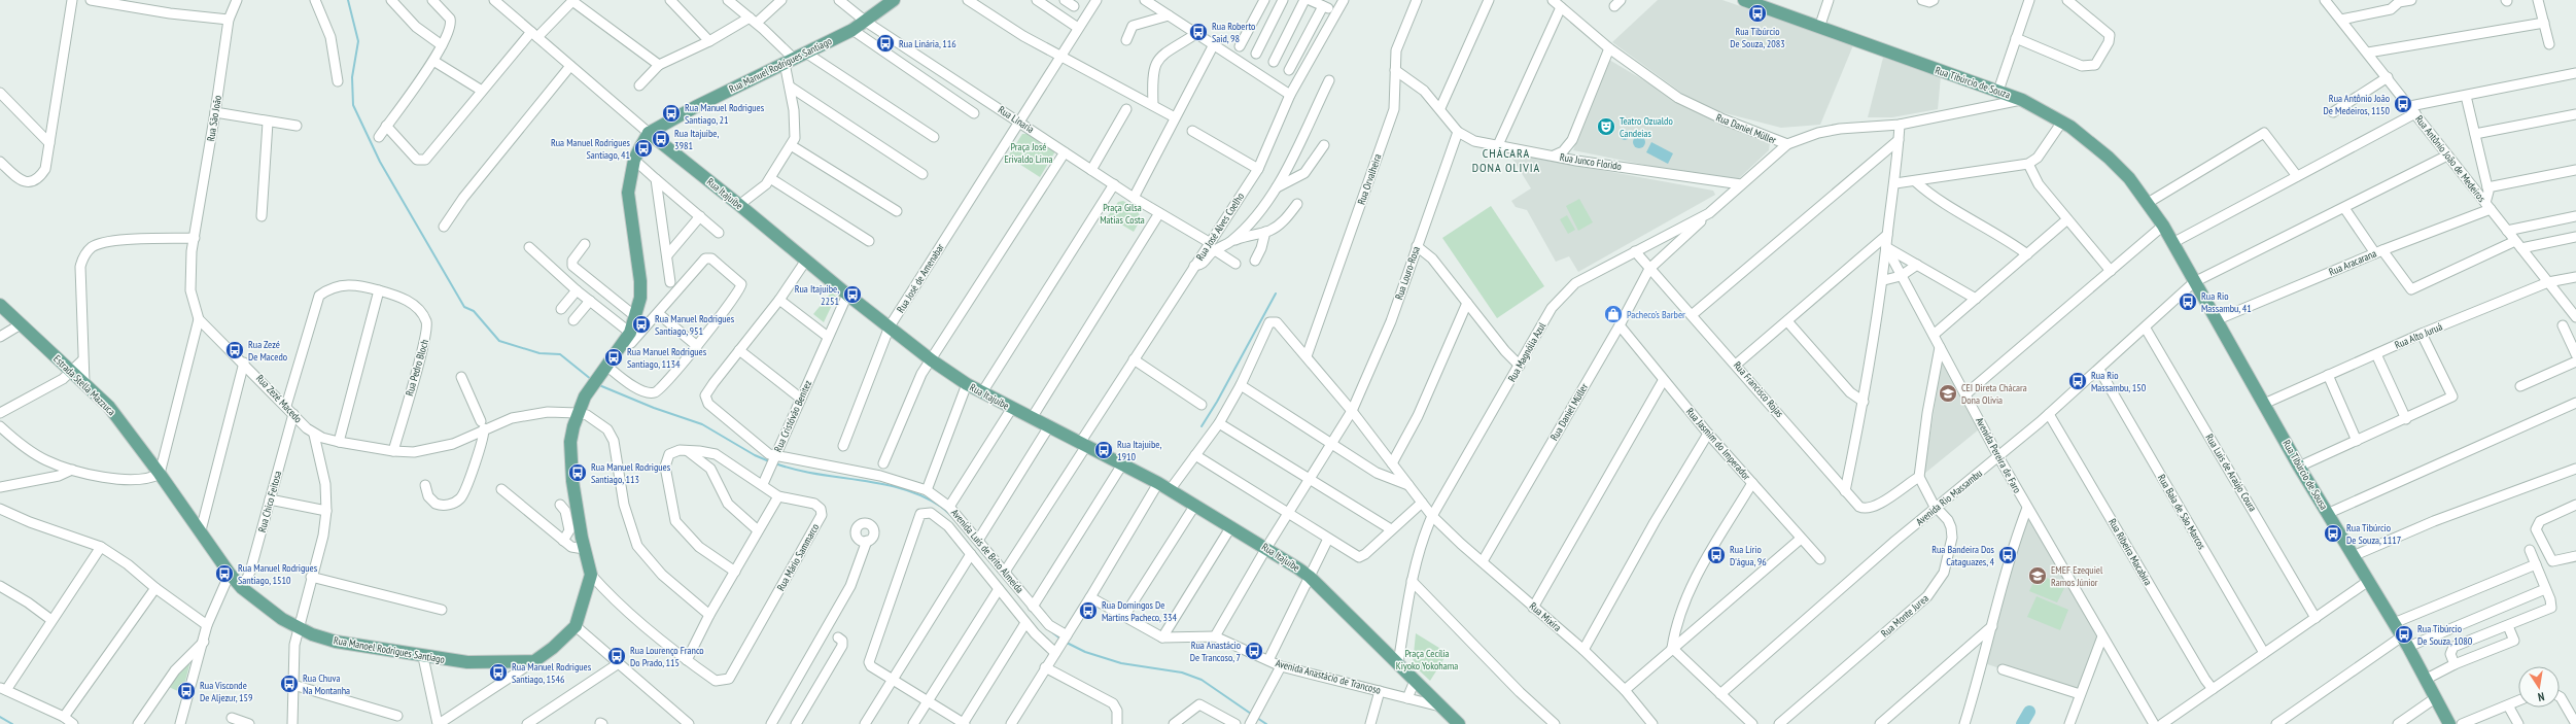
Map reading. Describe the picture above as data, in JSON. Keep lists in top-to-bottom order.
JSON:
{
  "streets": {
    "main road": [
      "Rua Manuel Rodrigues Santiago",
      "Rua Tibúrcio de Souza",
      "Rua Itajuíbe",
      "Estrada Stella Mazzuca",
      "Rua Tibúrcio de Sousa",
      "Rua Manoel Rodrigues Santiago"
    ],
    "street": [
      "Rua São João",
      "Rua Linaria",
      "Rua Daniel Müller",
      "Rua Antônio João de Medeiros",
      "Rua Junco Florido",
      "Rua Orvalheira",
      "Rua José Alves Coelho",
      "Rua Aracarana",
      "Rua Louro-Rosa",
      "Rua José de Amenabar",
      "Rua Alto Juruá",
      "Rua Magnólia Azul",
      "Rua Pedro Bloch",
      "Rua Francisco Rojas",
      "Rua Zezé Macedo",
      "Rua Cristóvão Benitez",
      "Rua Jasmim do Imperador",
      "Avenida Pereira de Faro",
      "Rua Luis de Araújo Coura",
      "Avenida Rio Massambu",
      "Rua Chico Feitosa",
      "Rua Baia de São Marcos",
      "Avenida Luís de Brito Almeida",
      "Rua Ribeira Macabira",
      "Rua Mário Sammarco",
      "Rua Monte Jurea",
      "Rua Mixira",
      "Avenida Anastácio de Trancoso"
    ]
  },
  "crossings": [
    ["Rua Manuel Rodrigues Santiago", "Rua Linaria"],
    ["Rua Manuel Rodrigues Santiago", "Rua Itajuíbe"],
    ["Rua Tibúrcio de Souza", "Rua Daniel Müller"],
    ["Rua Tibúrcio de Souza", "Rua Tibúrcio de Sousa"],
    ["Rua Linaria", "Rua José Alves Coelho"],
    ["Rua Linaria", "Rua José de Amenabar"],
    ["Rua Daniel Müller", "Rua Magnólia Azul"],
    ["Rua Daniel Müller", "Rua Francisco Rojas"],
    ["Rua Daniel Müller", "Rua Jasmim do Imperador"],
    ["Rua Daniel Müller", "Rua Mixira"],
    ["Rua Antônio João de Medeiros", "Rua Aracarana"],
    ["Rua Antônio João de Medeiros", "Rua Alto Juruá"],
    ["Rua Antônio João de Medeiros", "Avenida Rio Massambu"],
    ["Rua Junco Florido", "Rua Orvalheira"],
    ["Rua Junco Florido", "Rua Louro-Rosa"],
    ["Rua Junco Florido", "Rua Magnólia Azul"],
    ["Rua Orvalheira", "Rua Mixira"],
    ["Rua Itajuíbe", "Rua José Alves Coelho"],
    ["Rua Itajuíbe", "Rua Louro-Rosa"],
    ["Rua Itajuíbe", "Rua José de Amenabar"],
    ["Rua Itajuíbe", "Rua Magnólia Azul"],
    ["Rua Itajuíbe", "Rua Cristóvão Benitez"],
    ["Rua Itajuíbe", "Avenida Anastácio de Trancoso"],
    ["Rua José Alves Coelho", "Avenida Luís de Brito Almeida"],
    ["Rua Aracarana", "Rua Tibúrcio de Sousa"],
    ["Rua Louro-Rosa", "Rua Mixira"],
    ["Rua Louro-Rosa", "Avenida Anastácio de Trancoso"],
    ["Rua Alto Juruá", "Rua Tibúrcio de Sousa"],
    ["Rua Magnólia Azul", "Rua Francisco Rojas"],
    ["Rua Magnólia Azul", "Rua Mixira"],
    ["Rua Pedro Bloch", "Rua Zezé Macedo"],
    ["Estrada Stella Mazzuca", "Rua Manoel Rodrigues Santiago"],
    ["Rua Francisco Rojas", "Rua Monte Jurea"],
    ["Rua Zezé Macedo", "Rua Chico Feitosa"],
    ["Rua Cristóvão Benitez", "Avenida Luís de Brito Almeida"],
    ["Avenida Pereira de Faro", "Avenida Rio Massambu"],
    ["Rua Luis de Araújo Coura", "Avenida Rio Massambu"],
    ["Rua Tibúrcio de Sousa", "Avenida Rio Massambu"],
    ["Avenida Rio Massambu", "Rua Baia de São Marcos"],
    ["Avenida Rio Massambu", "Rua Ribeira Macabira"],
    ["Avenida Rio Massambu", "Rua Monte Jurea"],
    ["Rua Chico Feitosa", "Rua Manoel Rodrigues Santiago"]
  ],
  "districts": ["CHÁCARA DONA OLIVIA"],
  "parks": ["Praça José Erivaldo Lima", "Praça Gilsa Matias Costa", "Praça Cecília Kiyoko Yokohama"],
  "places": {
    "bus stop": [
      "Rua Tibúrcio De Souza, 2083",
      "Rua Roberto Said, 98",
      "Rua Linária, 116",
      "Rua Antônio João De Medeiros, 1150",
      "Rua Manuel Rodrigues Santiago, 21",
      "Rua Itajuibe, 3981",
      "Rua Manuel Rodrigues Santiago, 41",
      "Rua Itajuibe, 2251",
      "Rua Rio Massambu, 41",
      "Rua Manuel Rodrigues Santiago, 951",
      "Rua Zezé De Macedo",
      "Rua Manuel Rodrigues Santiago, 1134",
      "Rua Rio Massambu, 150",
      "Rua Itajuibe, 1910",
      "Rua Manuel Rodrigues Santiago, 113",
      "Rua Tibúrcio De Souza, 1117",
      "Rua Lírio D'água, 96",
      "Rua Bandeira Dos Cataguazes, 4",
      "Rua Manuel Rodrigues Santiago, 1510",
      "Rua Domingos De Martins Pacheco, 334",
      "Rua Tibúrcio De Souza, 1080",
      "Rua Anastácio De Trancoso, 7",
      "Rua Lourenço Franco Do Prado, 115",
      "Rua Manuel Rodrigues Santiago, 1546",
      "Rua Chuva Na Montanha",
      "Rua Visconde De Aljezur, 159"
    ],
    "theatre": ["Teatro Ozualdo Candeias"],
    "shop": ["Pacheco’s Barber"],
    "school or university": ["CEI Direta Chácara Dona Olivia", "EMEF Ezequiel Ramos Júnior"]
  },
  "north": "bottom"
}
